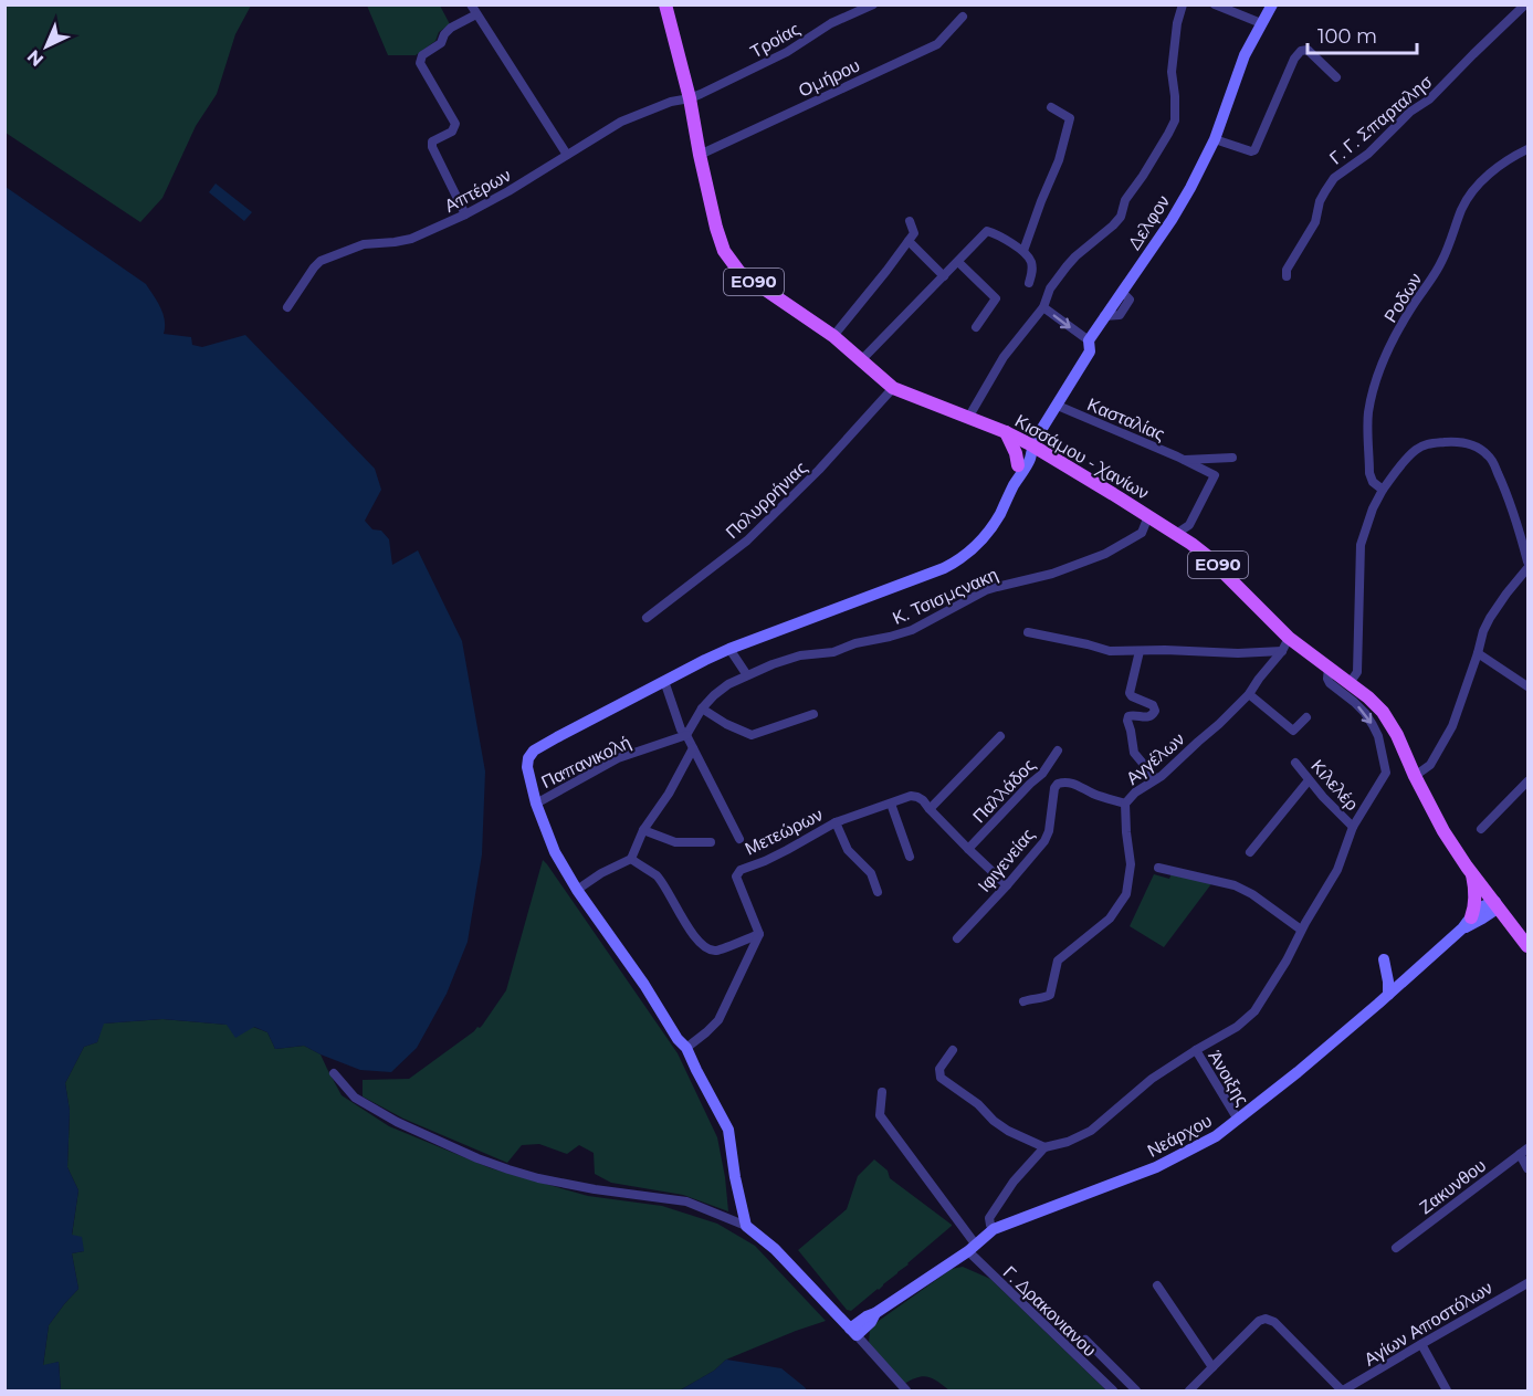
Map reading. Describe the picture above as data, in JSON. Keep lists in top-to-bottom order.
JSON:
{
  "streets": {
    "main road": ["ΕΟ90", "Κισσάμου - Χανίων"],
    "street": [
      "Τροίας",
      "Ομήρου",
      "Γ. Γ. Σπαρταλησ",
      "Απτέρων",
      "Δελφον",
      "Ροδων",
      "Κασταλίας",
      "Πολυρρήνιας",
      "Κ. Τσισμςνακη",
      "Αγγέλων",
      "Παπανικολή",
      "Κιλελέρ",
      "Παλλάδος",
      "Μετεώρων",
      "Ιφιγενείας",
      "Άνοιξης",
      "Νεάρχου",
      "Ζακυνθου",
      "Γ. Δρακονιανου",
      "Αγίων Αποστόλων"
    ]
  },
  "crossings": [
    ["Τροίας", "Απτέρων"],
    ["Τροίας", "Κισσάμου - Χανίων"],
    ["Ομήρου", "Κισσάμου - Χανίων"],
    ["Απτέρων", "Κισσάμου - Χανίων"],
    ["Δελφον", "Κασταλίας"],
    ["Δελφον", "Κισσάμου - Χανίων"],
    ["Κισσάμου - Χανίων", "Πολυρρήνιας"],
    ["Κισσάμου - Χανίων", "Κ. Τσισμςνακη"],
    ["Κισσάμου - Χανίων", "Αγγέλων"],
    ["Κισσάμου - Χανίων", "Νεάρχου"],
    ["Κ. Τσισμςνακη", "Παπανικολή"],
    ["Αγγέλων", "Ιφιγενείας"],
    ["Παλλάδος", "Μετεώρων"],
    ["Μετεώρων", "Ιφιγενείας"],
    ["Άνοιξης", "Νεάρχου"],
    ["Νεάρχου", "Γ. Δρακονιανου"]
  ],
  "scale_bar": "100 m",
  "north": "bottom left"
}
